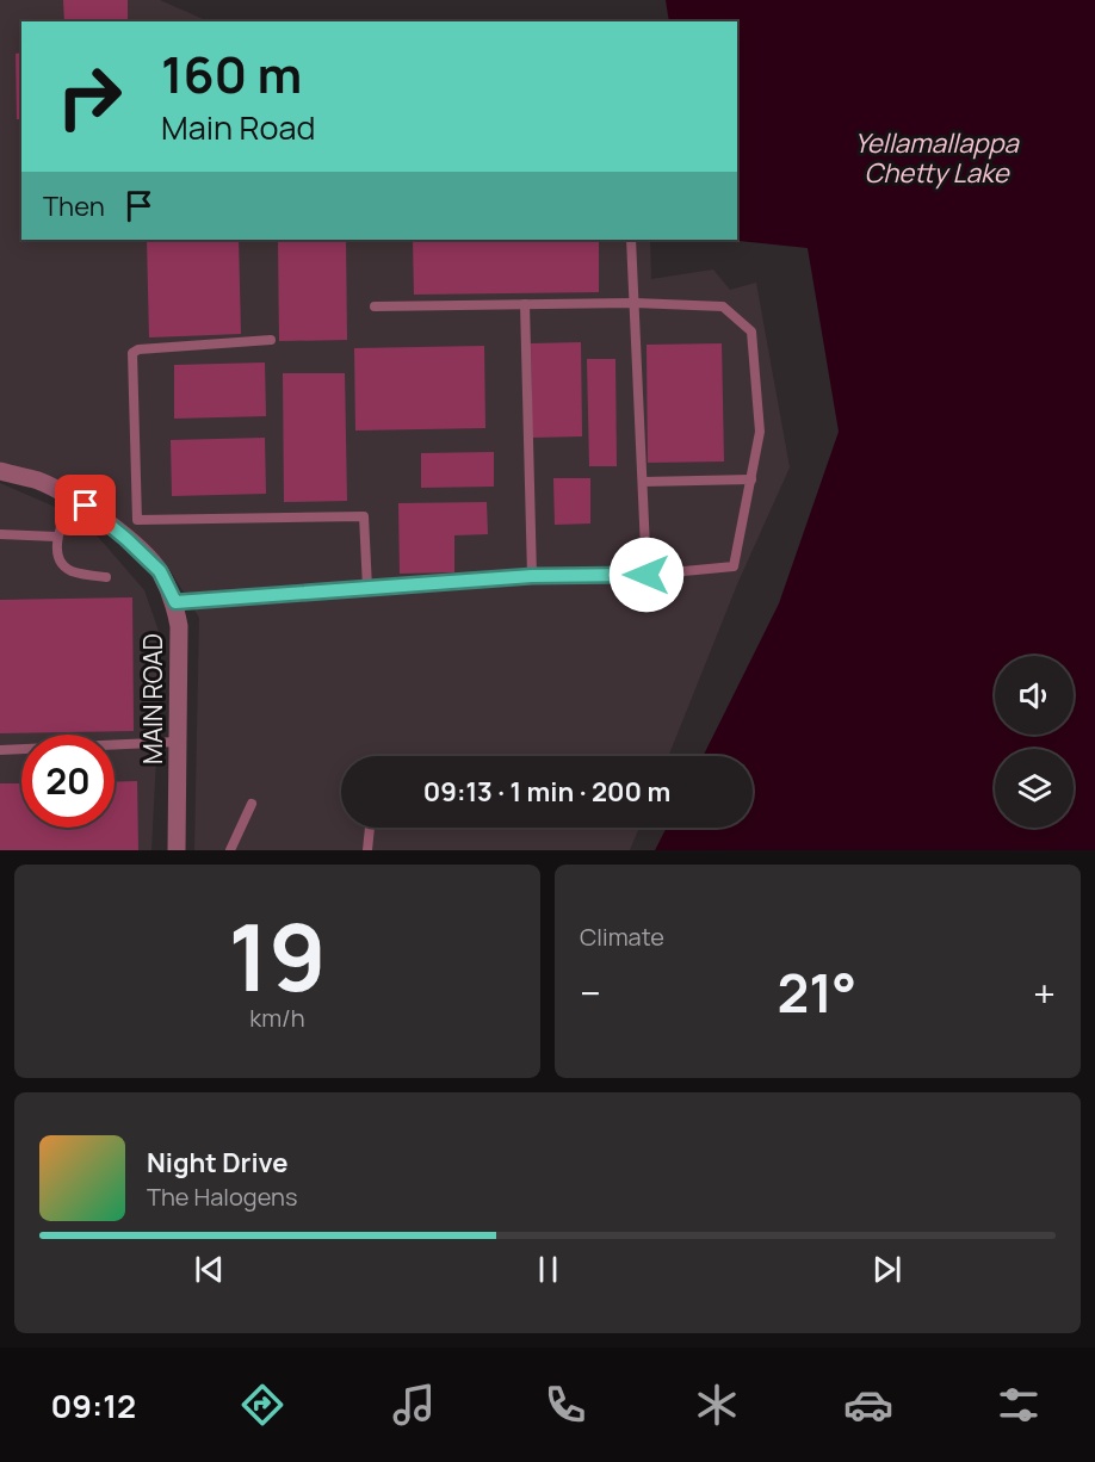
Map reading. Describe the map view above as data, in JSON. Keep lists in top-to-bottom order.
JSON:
{
  "streets": {
    "street": ["MAIN ROAD"]
  },
  "water": ["Yellamallappa Chetty Lake"],
  "page": {
    "turn": ["160 m", "Main Road"],
    "then": "Then",
    "limit": "20",
    "trip": "09:13 · 1 min · 200 m",
    "tile": [
      ["19", "km/h"],
      "Climate"
    ],
    "heat": ["−", "21°", "+"],
    "song": ["Night Drive", "The Halogens"],
    "tabs": "09:12"
  }
}
